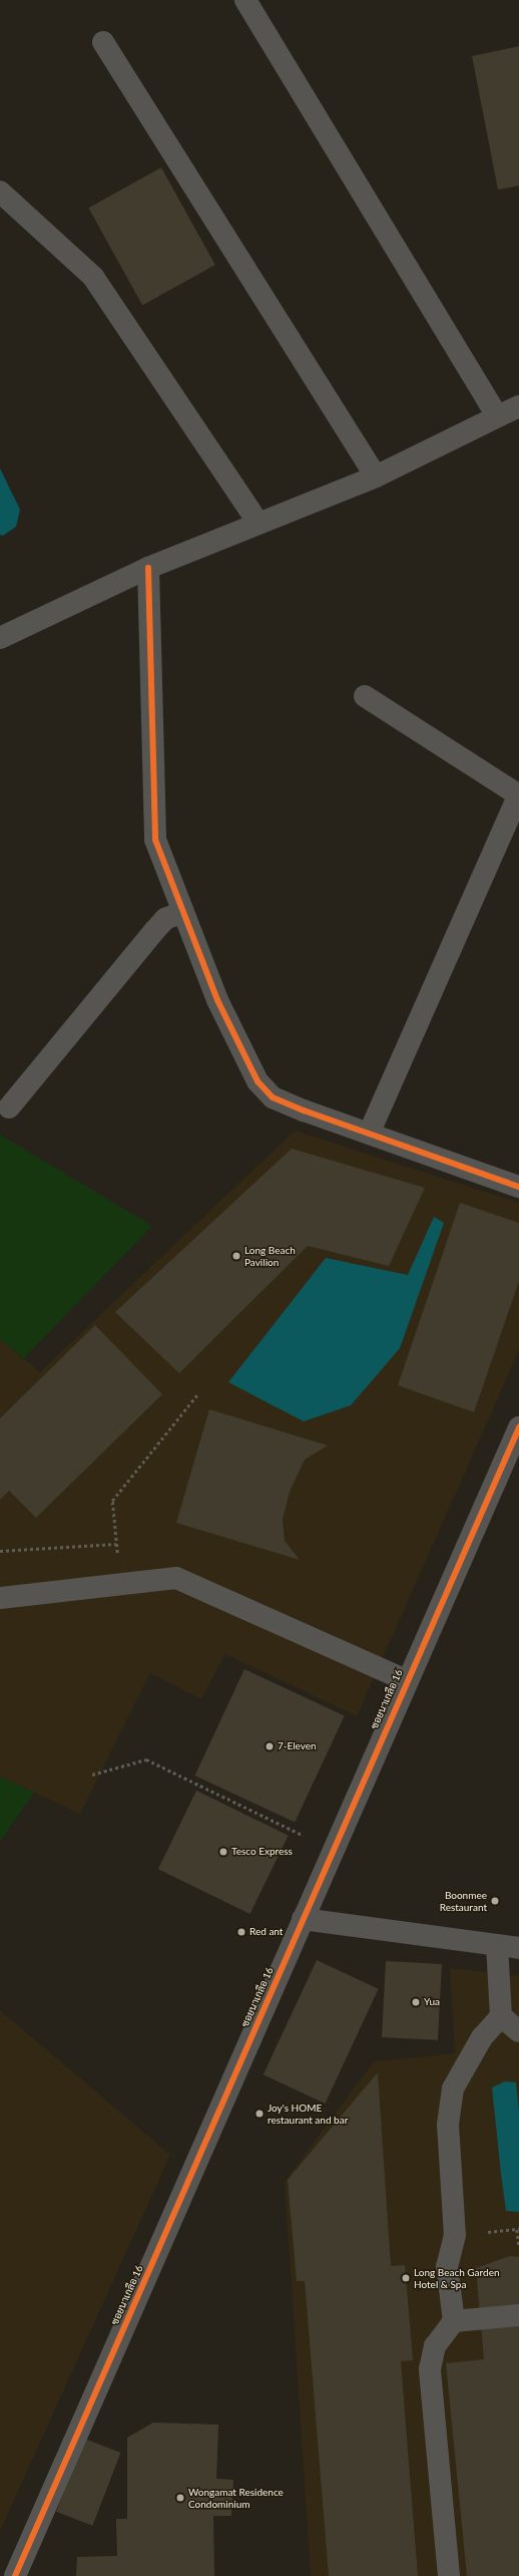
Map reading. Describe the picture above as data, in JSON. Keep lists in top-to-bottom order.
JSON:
{
  "streets": {
    "street": ["ซอยนาเกลือ 16"]
  },
  "places": [
    "Long Beach Pavilion",
    "7-Eleven",
    "Tesco Express",
    "Boonmee Restaurant",
    "Red ant",
    "Yua",
    "Joy's HOME restaurant and bar",
    "Long Beach Garden Hotel & Spa",
    "Wongamat Residence Condominium"
  ]
}
